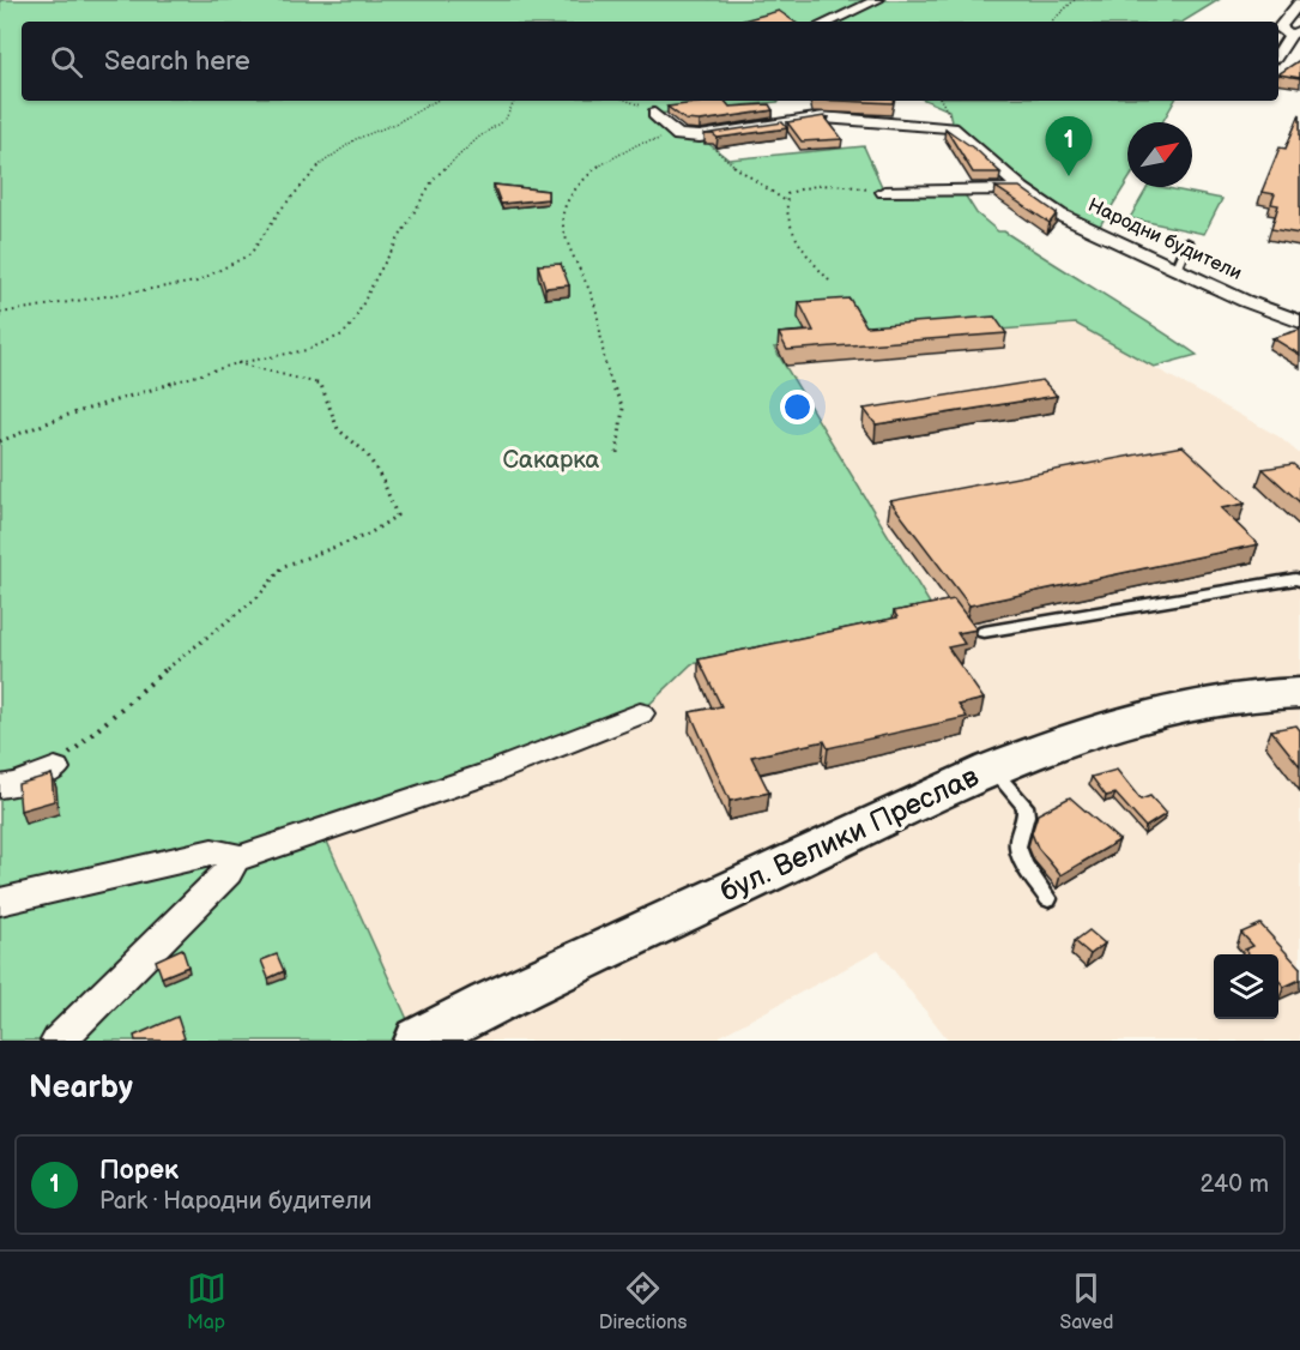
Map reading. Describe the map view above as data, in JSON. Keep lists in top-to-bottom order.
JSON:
{
  "streets": {
    "main road": ["бул. Велики Преслав"],
    "street": ["Народни будители"]
  },
  "parks": ["Сакарка"],
  "north": "top right",
  "page": {
    "search": "Search here",
    "pins": "1",
    "heading": "Nearby",
    "list": [
      {
        "mark": "1",
        "name": "Порек",
        "note": "Park · Народни будители",
        "value": "240 m"
      }
    ],
    "nav": ["Map", "Directions", "Saved"]
  }
}
